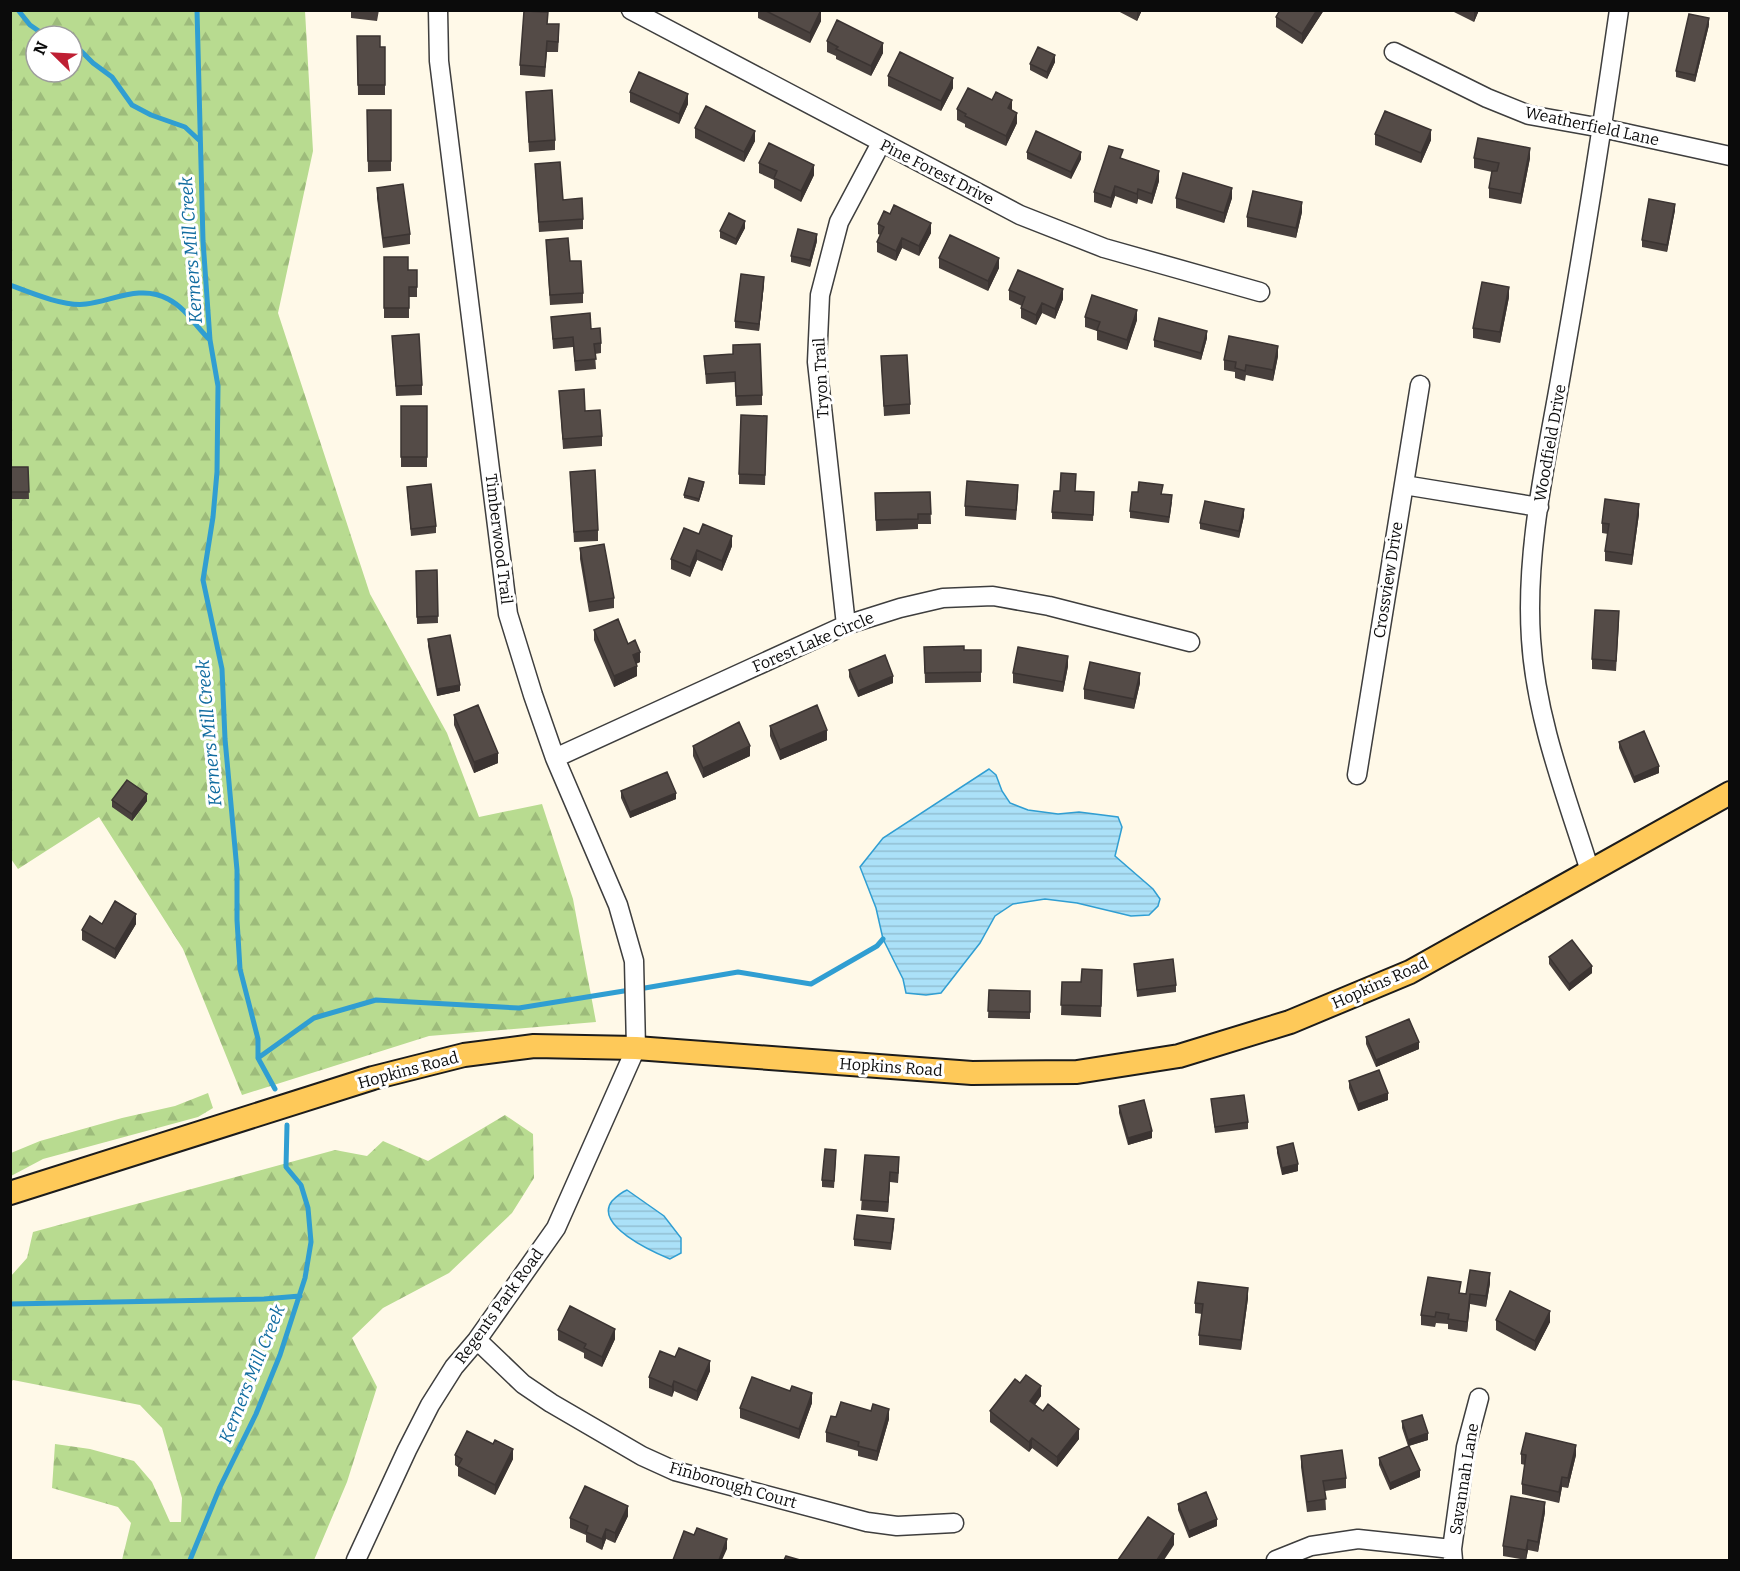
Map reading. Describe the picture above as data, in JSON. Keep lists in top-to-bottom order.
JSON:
{
  "streets": {
    "main road": ["Hopkins Road"],
    "street": [
      "Weatherfield Lane",
      "Pine Forest Drive",
      "Tryon Trail",
      "Woodfield Drive",
      "Timberwood Trail",
      "Crossview Drive",
      "Forest Lake Circle",
      "Regents Park Road",
      "Savannah Lane",
      "Finborough Court"
    ]
  },
  "crossings": [
    ["Weatherfield Lane", "Woodfield Drive"],
    ["Pine Forest Drive", "Tryon Trail"],
    ["Tryon Trail", "Forest Lake Circle"],
    ["Woodfield Drive", "Hopkins Road"],
    ["Timberwood Trail", "Forest Lake Circle"],
    ["Timberwood Trail", "Hopkins Road"],
    ["Timberwood Trail", "Regents Park Road"],
    ["Hopkins Road", "Regents Park Road"],
    ["Regents Park Road", "Finborough Court"]
  ],
  "water": ["Kerners Mill Creek"],
  "north": "top left"
}
